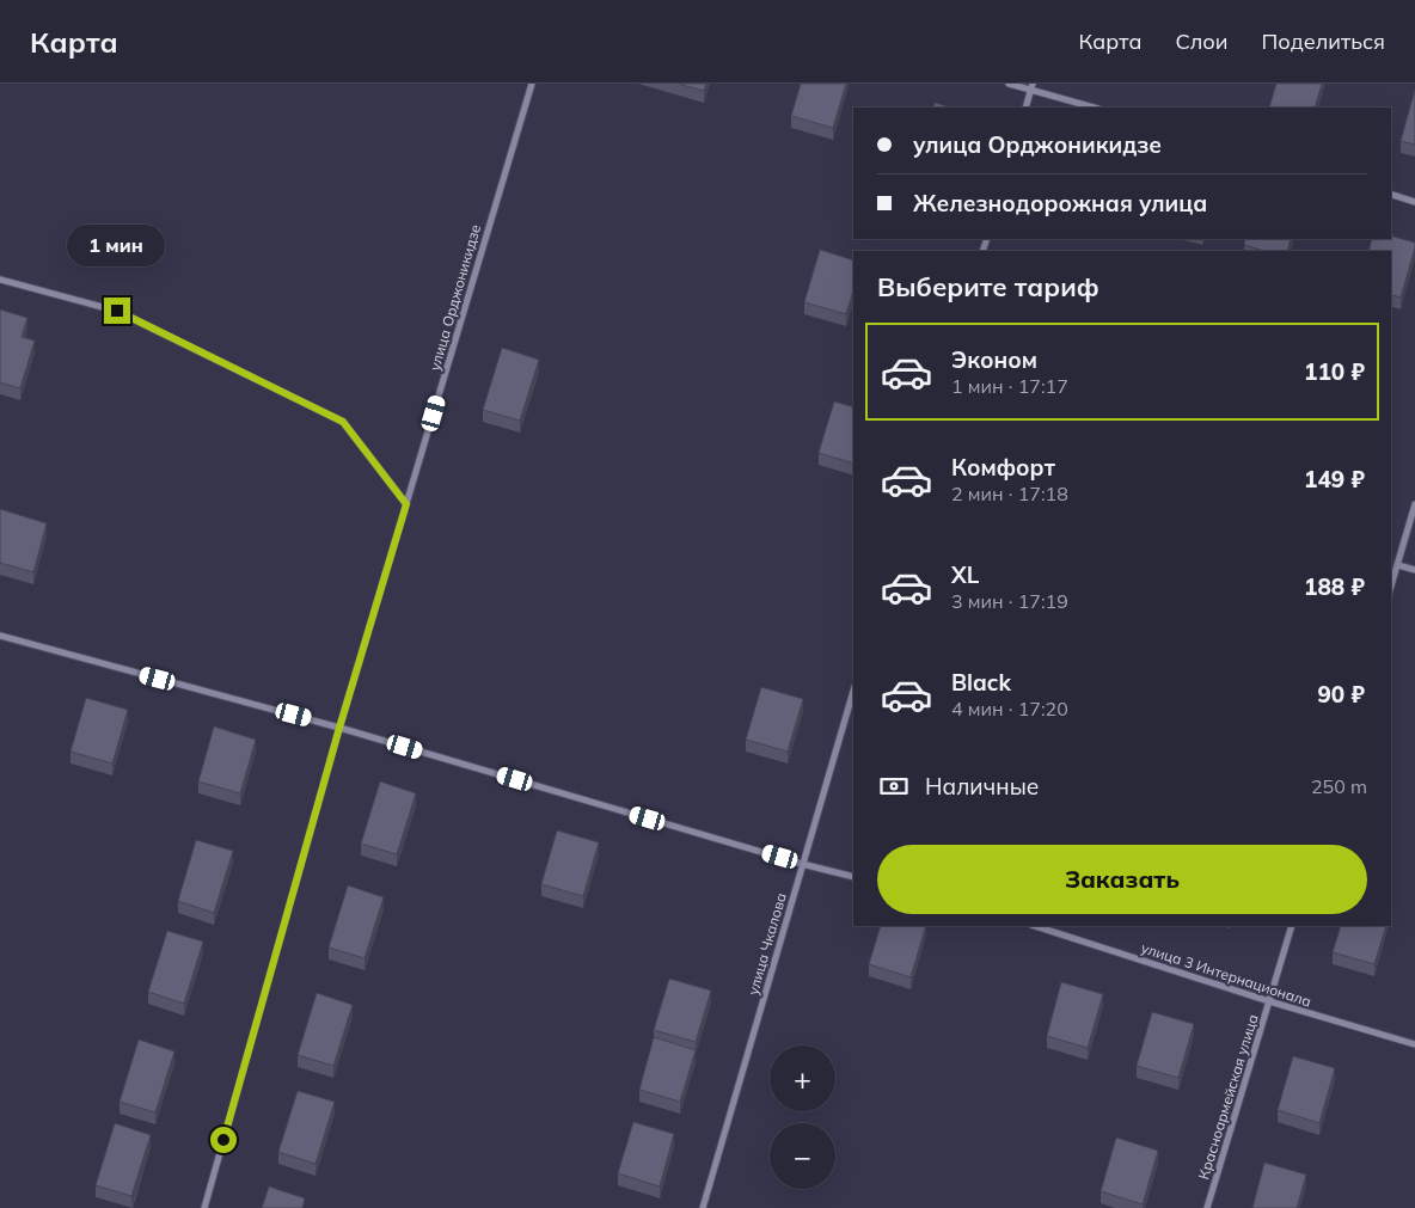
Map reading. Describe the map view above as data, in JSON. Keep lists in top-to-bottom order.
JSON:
{
  "streets": {
    "street": [
      "улица Орджоникидзе",
      "улица Чкалова",
      "улица 3 Интернационала",
      "Красноармейская улица"
    ]
  },
  "crossings": [
    ["улица 3 Интернационала", "Красноармейская улица"]
  ],
  "page": {
    "header": "Карта",
    "nav": ["Карта", "Слои", "Поделиться"],
    "banner": ["улица Орджоникидзе", "Железнодорожная улица"],
    "bubble": "1 мин",
    "heading": "Выберите тариф",
    "list": [
      {
        "name": "Эконом",
        "note": "1 мин · 17:17",
        "value": "110 ₽"
      },
      {
        "name": "Комфорт",
        "note": "2 мин · 17:18",
        "value": "149 ₽"
      },
      {
        "name": "XL",
        "note": "3 мин · 17:19",
        "value": "188 ₽"
      },
      {
        "name": "Black",
        "note": "4 мин · 17:20",
        "value": "90 ₽"
      }
    ],
    "pay": ["Наличные", "250 m"],
    "buttons": "Заказать",
    "map_buttons": ["+", "−"]
  }
}
